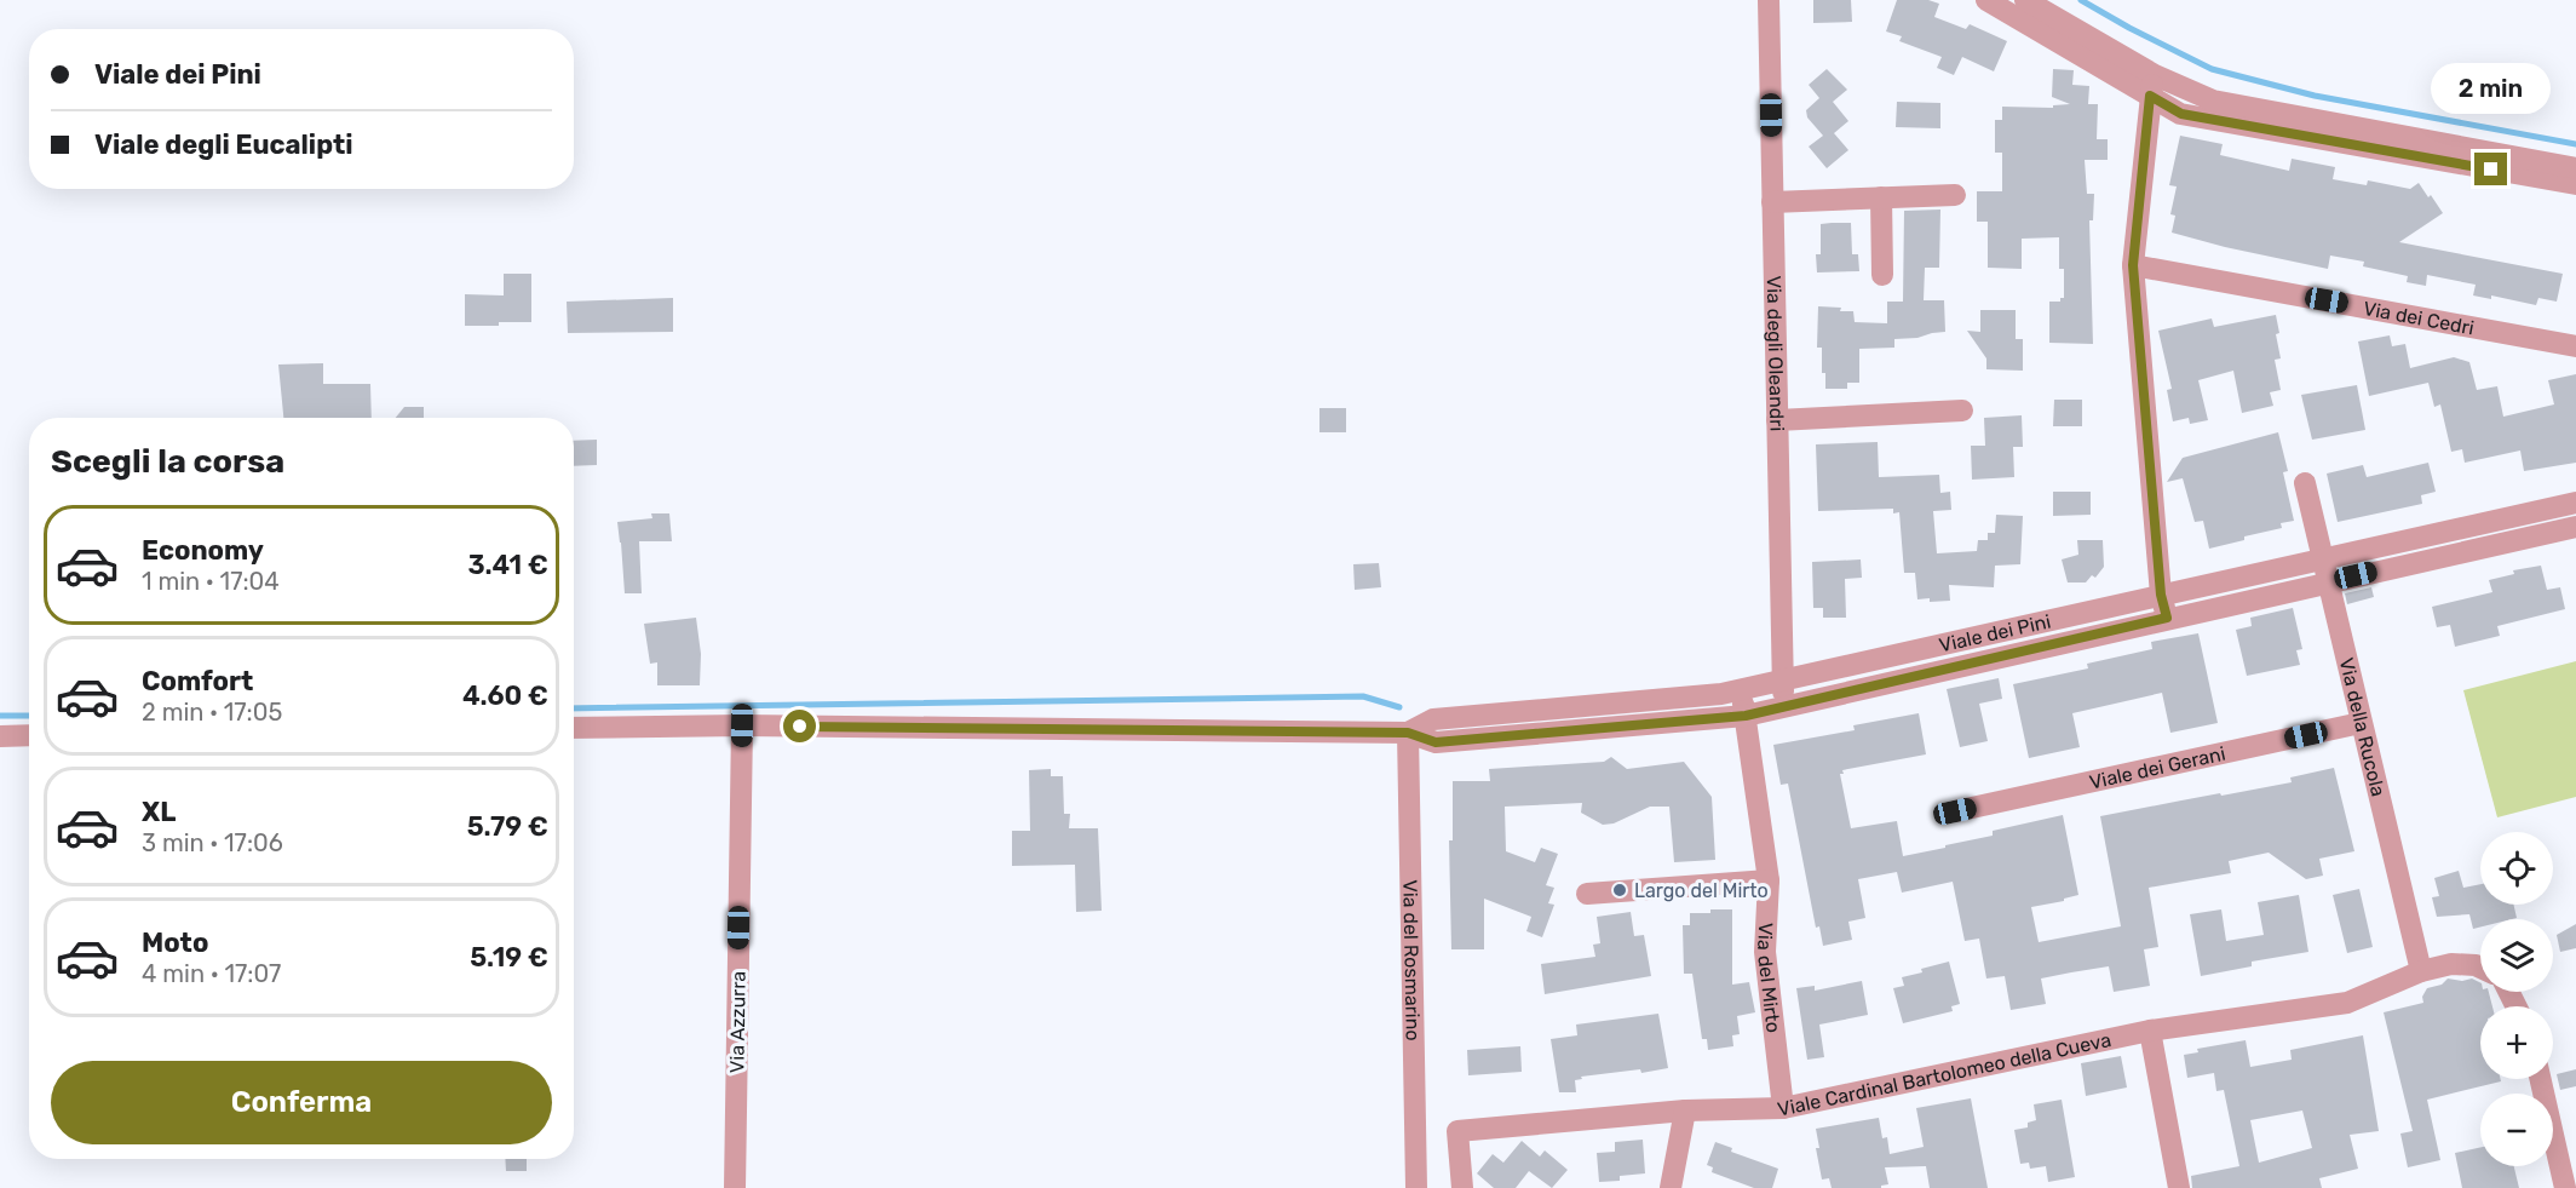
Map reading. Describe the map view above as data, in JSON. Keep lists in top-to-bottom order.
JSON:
{
  "streets": {
    "street": [
      "Via dei Cedri",
      "Via degli Oleandri",
      "Viale dei Pini",
      "Via della Rucola",
      "Viale dei Gerani",
      "Via del Rosmarino",
      "Via del Mirto",
      "Via Azzurra",
      "Viale Cardinal Bartolomeo della Cueva"
    ]
  },
  "crossings": [
    ["Via degli Oleandri", "Viale dei Pini"],
    ["Viale dei Pini", "Via della Rucola"],
    ["Viale dei Pini", "Via del Rosmarino"],
    ["Viale dei Pini", "Via del Mirto"],
    ["Viale dei Pini", "Via Azzurra"],
    ["Via della Rucola", "Viale dei Gerani"],
    ["Via della Rucola", "Viale Cardinal Bartolomeo della Cueva"],
    ["Via del Mirto", "Viale Cardinal Bartolomeo della Cueva"]
  ],
  "places": ["Largo del Mirto"],
  "page": {
    "banner": ["Viale dei Pini", "Viale degli Eucalipti"],
    "bubble": "2 min",
    "heading": "Scegli la corsa",
    "list": [
      {
        "name": "Economy",
        "note": "1 min · 17:04",
        "value": "3.41 €"
      },
      {
        "name": "Comfort",
        "note": "2 min · 17:05",
        "value": "4.60 €"
      },
      {
        "name": "XL",
        "note": "3 min · 17:06",
        "value": "5.79 €"
      },
      {
        "name": "Moto",
        "note": "4 min · 17:07",
        "value": "5.19 €"
      }
    ],
    "map_buttons": ["+", "−"],
    "buttons": "Conferma"
  }
}
